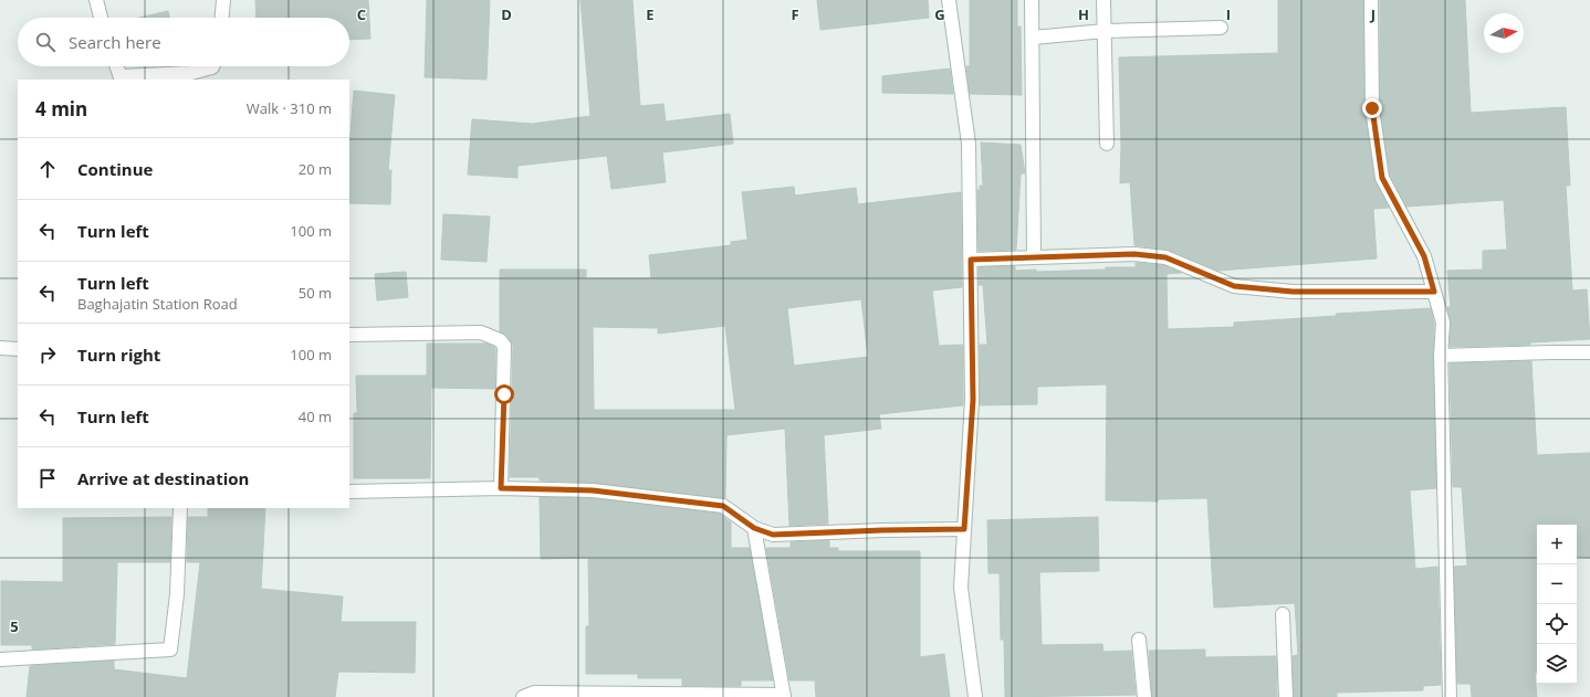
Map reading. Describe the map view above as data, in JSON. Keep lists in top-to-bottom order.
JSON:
{
  "north": "right",
  "page": {
    "search": "Search here",
    "heading": ["4 min", "Walk · 310 m"],
    "list": [
      ["Continue", "20 m"],
      ["Turn left", "100 m"],
      ["Turn left", "Baghajatin Station Road", "50 m"],
      ["Turn right", "100 m"],
      ["Turn left", "40 m"],
      "Arrive at destination"
    ],
    "map_buttons": ["+", "−"]
  },
  "grid": {
    "columns": [
      "C",
      "D",
      "E",
      "F",
      "G",
      "H",
      "I",
      "J"
    ],
    "rows": ["5"]
  }
}
